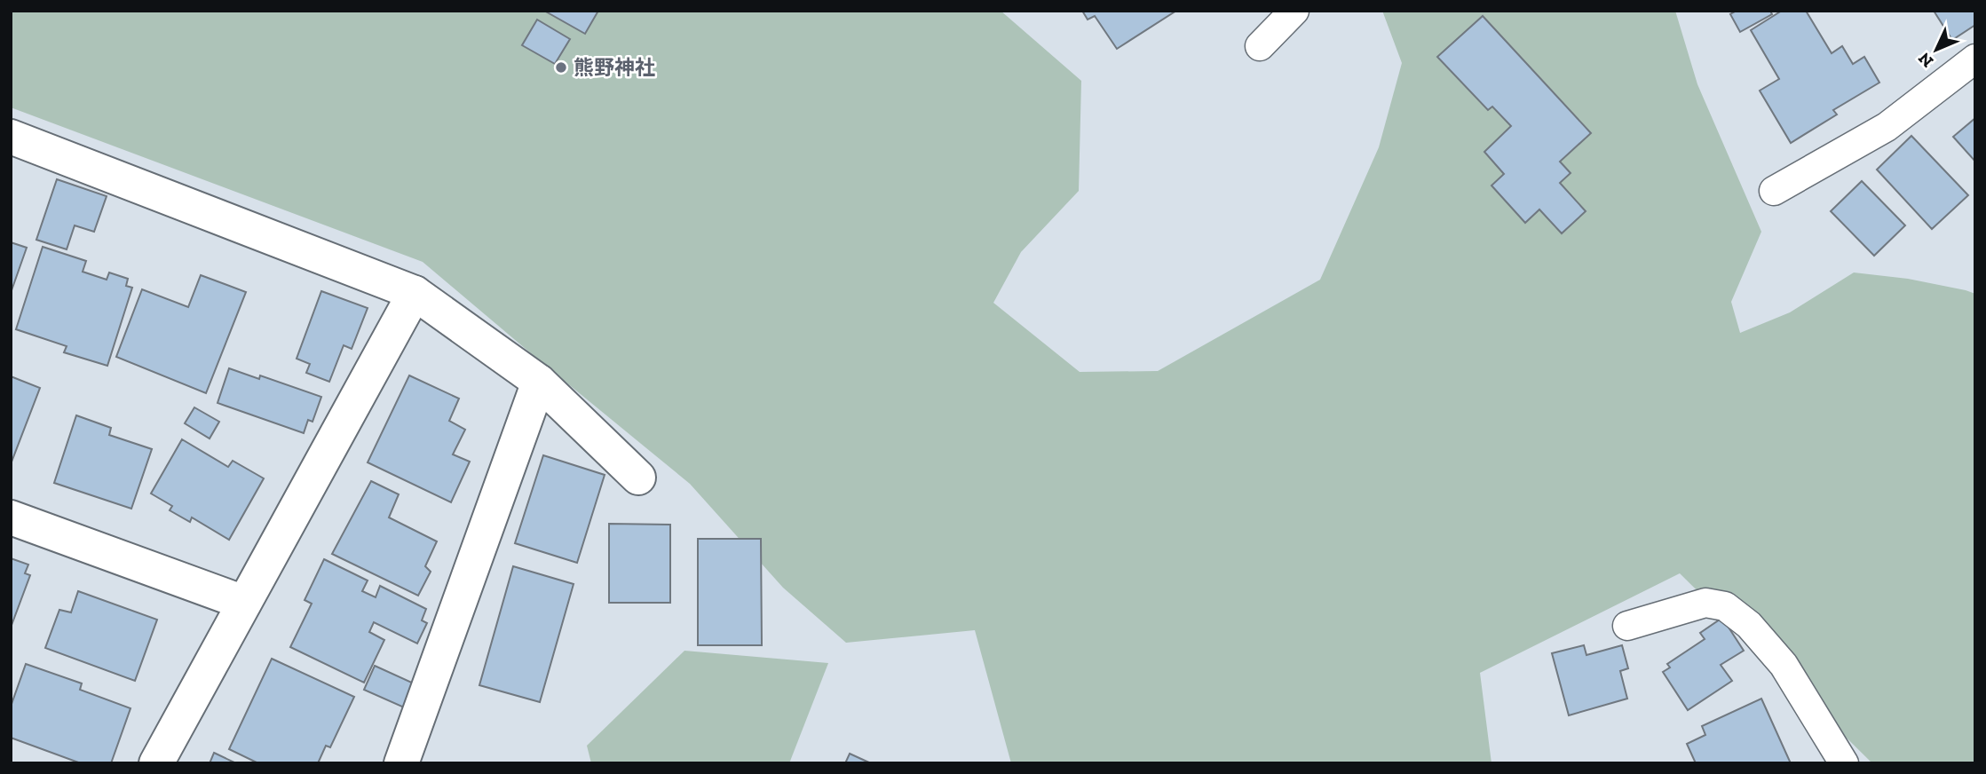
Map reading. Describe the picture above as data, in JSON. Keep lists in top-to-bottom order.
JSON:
{
  "places": ["熊野神社"],
  "north": "bottom left"
}
